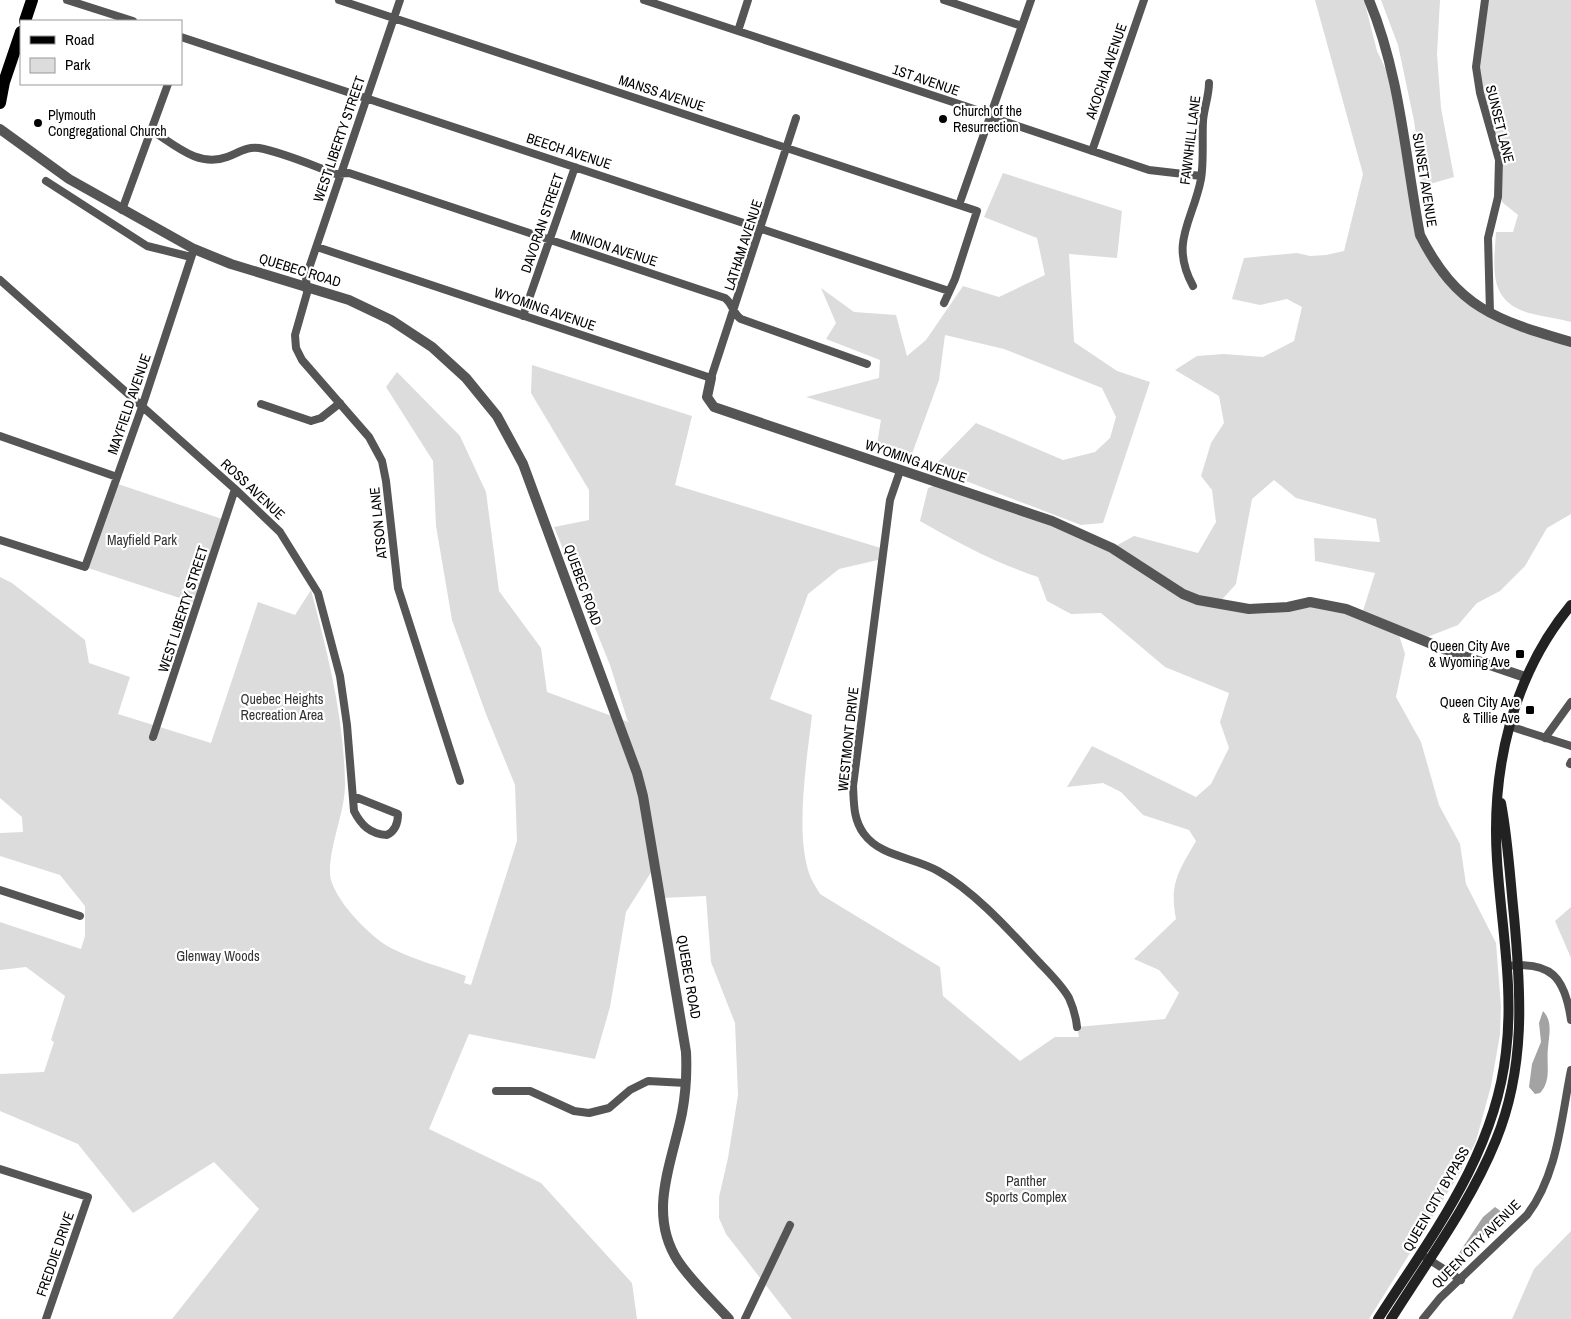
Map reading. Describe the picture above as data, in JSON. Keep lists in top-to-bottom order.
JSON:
{
  "streets": {
    "main road": ["QUEEN CITY BYPASS", "QUEEN CITY AVENUE"],
    "street": [
      "AKOCHIA AVENUE",
      "1ST AVENUE",
      "MANSS AVENUE",
      "SUNSET LANE",
      "WEST LIBERTY STREET",
      "FAWNHILL LANE",
      "BEECH AVENUE",
      "SUNSET AVENUE",
      "DAVORAN STREET",
      "LATHAM AVENUE",
      "MINION AVENUE",
      "QUEBEC ROAD",
      "WYOMING AVENUE",
      "MAYFIELD AVENUE",
      "ROSS AVENUE",
      "ATSON LANE",
      "WESTMONT DRIVE",
      "FREDDIE DRIVE"
    ]
  },
  "crossings": [
    ["AKOCHIA AVENUE", "1ST AVENUE"],
    ["1ST AVENUE", "FAWNHILL LANE"],
    ["MANSS AVENUE", "WEST LIBERTY STREET"],
    ["MANSS AVENUE", "BEECH AVENUE"],
    ["MANSS AVENUE", "LATHAM AVENUE"],
    ["SUNSET LANE", "SUNSET AVENUE"],
    ["WEST LIBERTY STREET", "BEECH AVENUE"],
    ["WEST LIBERTY STREET", "MINION AVENUE"],
    ["WEST LIBERTY STREET", "QUEBEC ROAD"],
    ["WEST LIBERTY STREET", "WYOMING AVENUE"],
    ["WEST LIBERTY STREET", "ROSS AVENUE"],
    ["WEST LIBERTY STREET", "ATSON LANE"],
    ["BEECH AVENUE", "DAVORAN STREET"],
    ["BEECH AVENUE", "LATHAM AVENUE"],
    ["DAVORAN STREET", "MINION AVENUE"],
    ["DAVORAN STREET", "WYOMING AVENUE"],
    ["LATHAM AVENUE", "MINION AVENUE"],
    ["LATHAM AVENUE", "WYOMING AVENUE"],
    ["QUEBEC ROAD", "MAYFIELD AVENUE"],
    ["QUEBEC ROAD", "ATSON LANE"],
    ["WYOMING AVENUE", "WESTMONT DRIVE"],
    ["MAYFIELD AVENUE", "ROSS AVENUE"],
    ["QUEEN CITY BYPASS", "QUEEN CITY AVENUE"]
  ],
  "parks": [
    "Mayfield Park",
    "Quebec Heights Recreation Area",
    "Glenway Woods",
    "Panther Sports Complex"
  ],
  "places": {
    "other": ["Church of the Resurrection", "Plymouth Congregational Church"],
    "transit": ["Queen City Ave & Wyoming Ave", "Queen City Ave & Tillie Ave"]
  },
  "legend": ["Road", "Park"]
}
